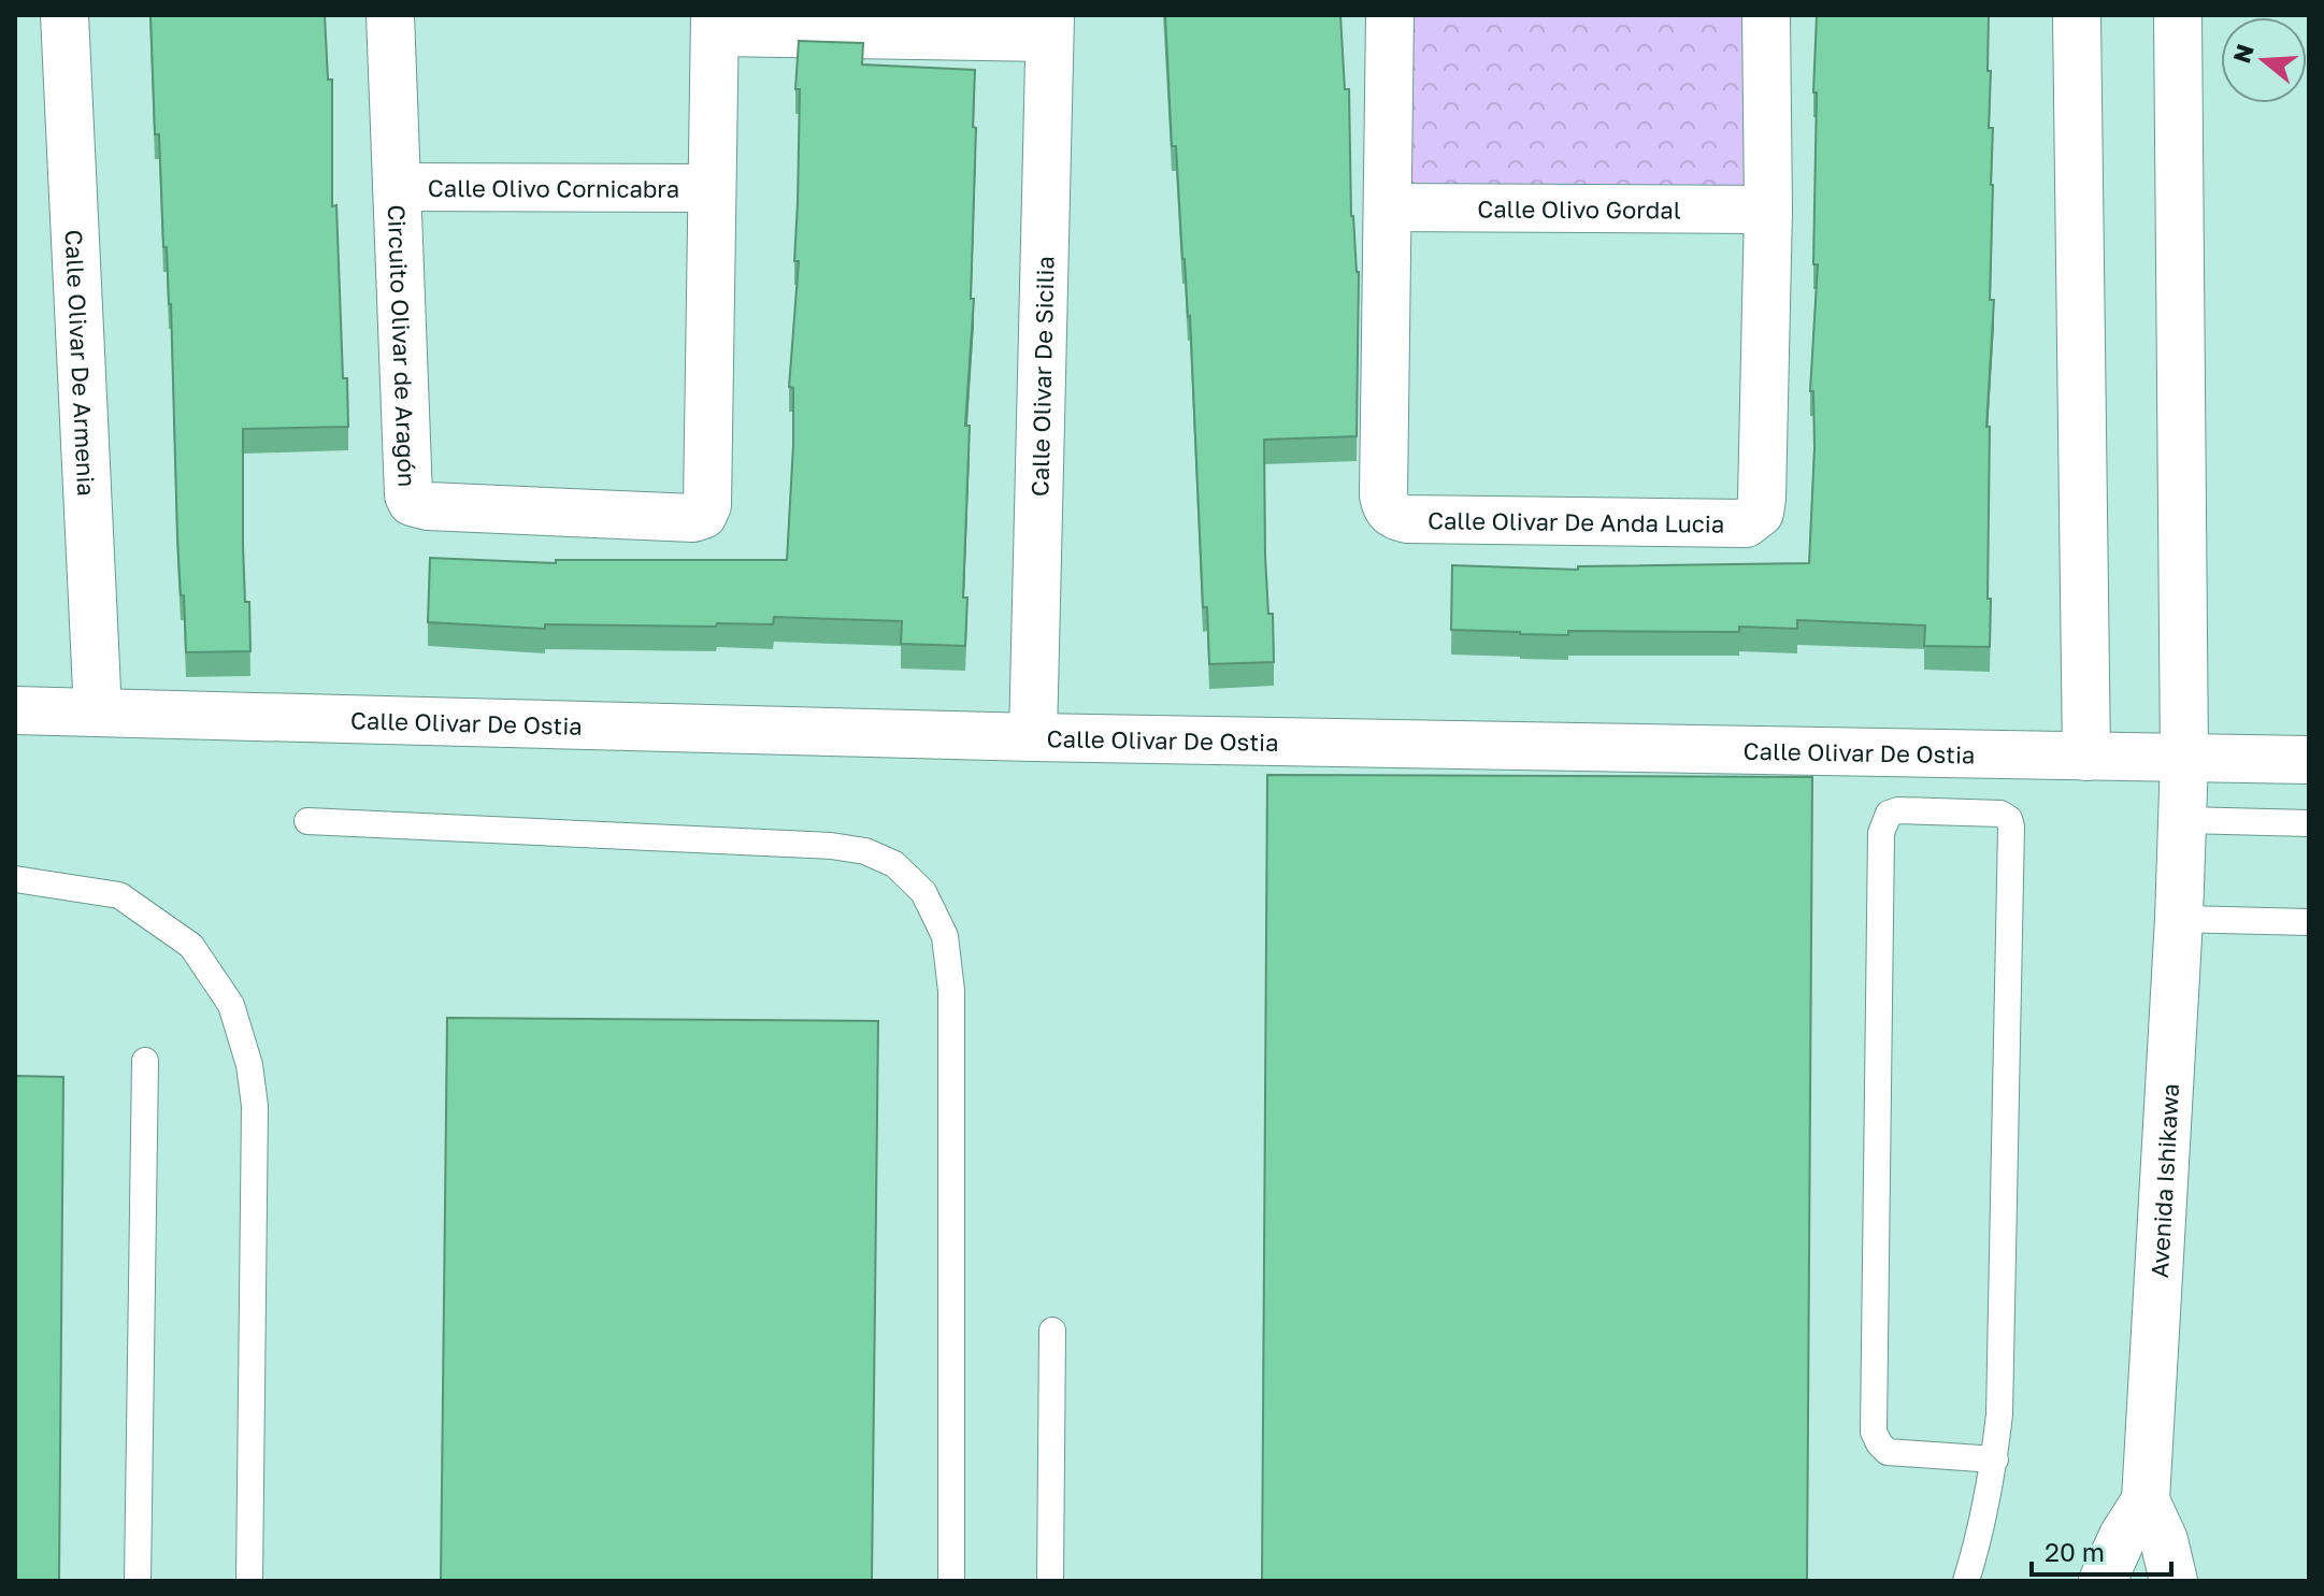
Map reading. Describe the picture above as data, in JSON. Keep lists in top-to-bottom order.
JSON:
{
  "streets": {
    "street": [
      "Calle Olivo Cornicabra",
      "Calle Olivo Gordal",
      "Circuito Olivar de Aragón",
      "Calle Olivar De Armenia",
      "Calle Olivar De Sicilia",
      "Calle Olivar De Anda Lucia",
      "Calle Olivar De Ostia",
      "Avenida Ishikawa"
    ]
  },
  "crossings": [
    ["Calle Olivo Cornicabra", "Circuito Olivar de Aragón"],
    ["Calle Olivo Gordal", "Calle Olivar De Anda Lucia"],
    ["Calle Olivar De Armenia", "Calle Olivar De Ostia"],
    ["Calle Olivar De Sicilia", "Calle Olivar De Ostia"],
    ["Calle Olivar De Ostia", "Avenida Ishikawa"]
  ],
  "scale_bar": "20 m",
  "north": "left"
}
